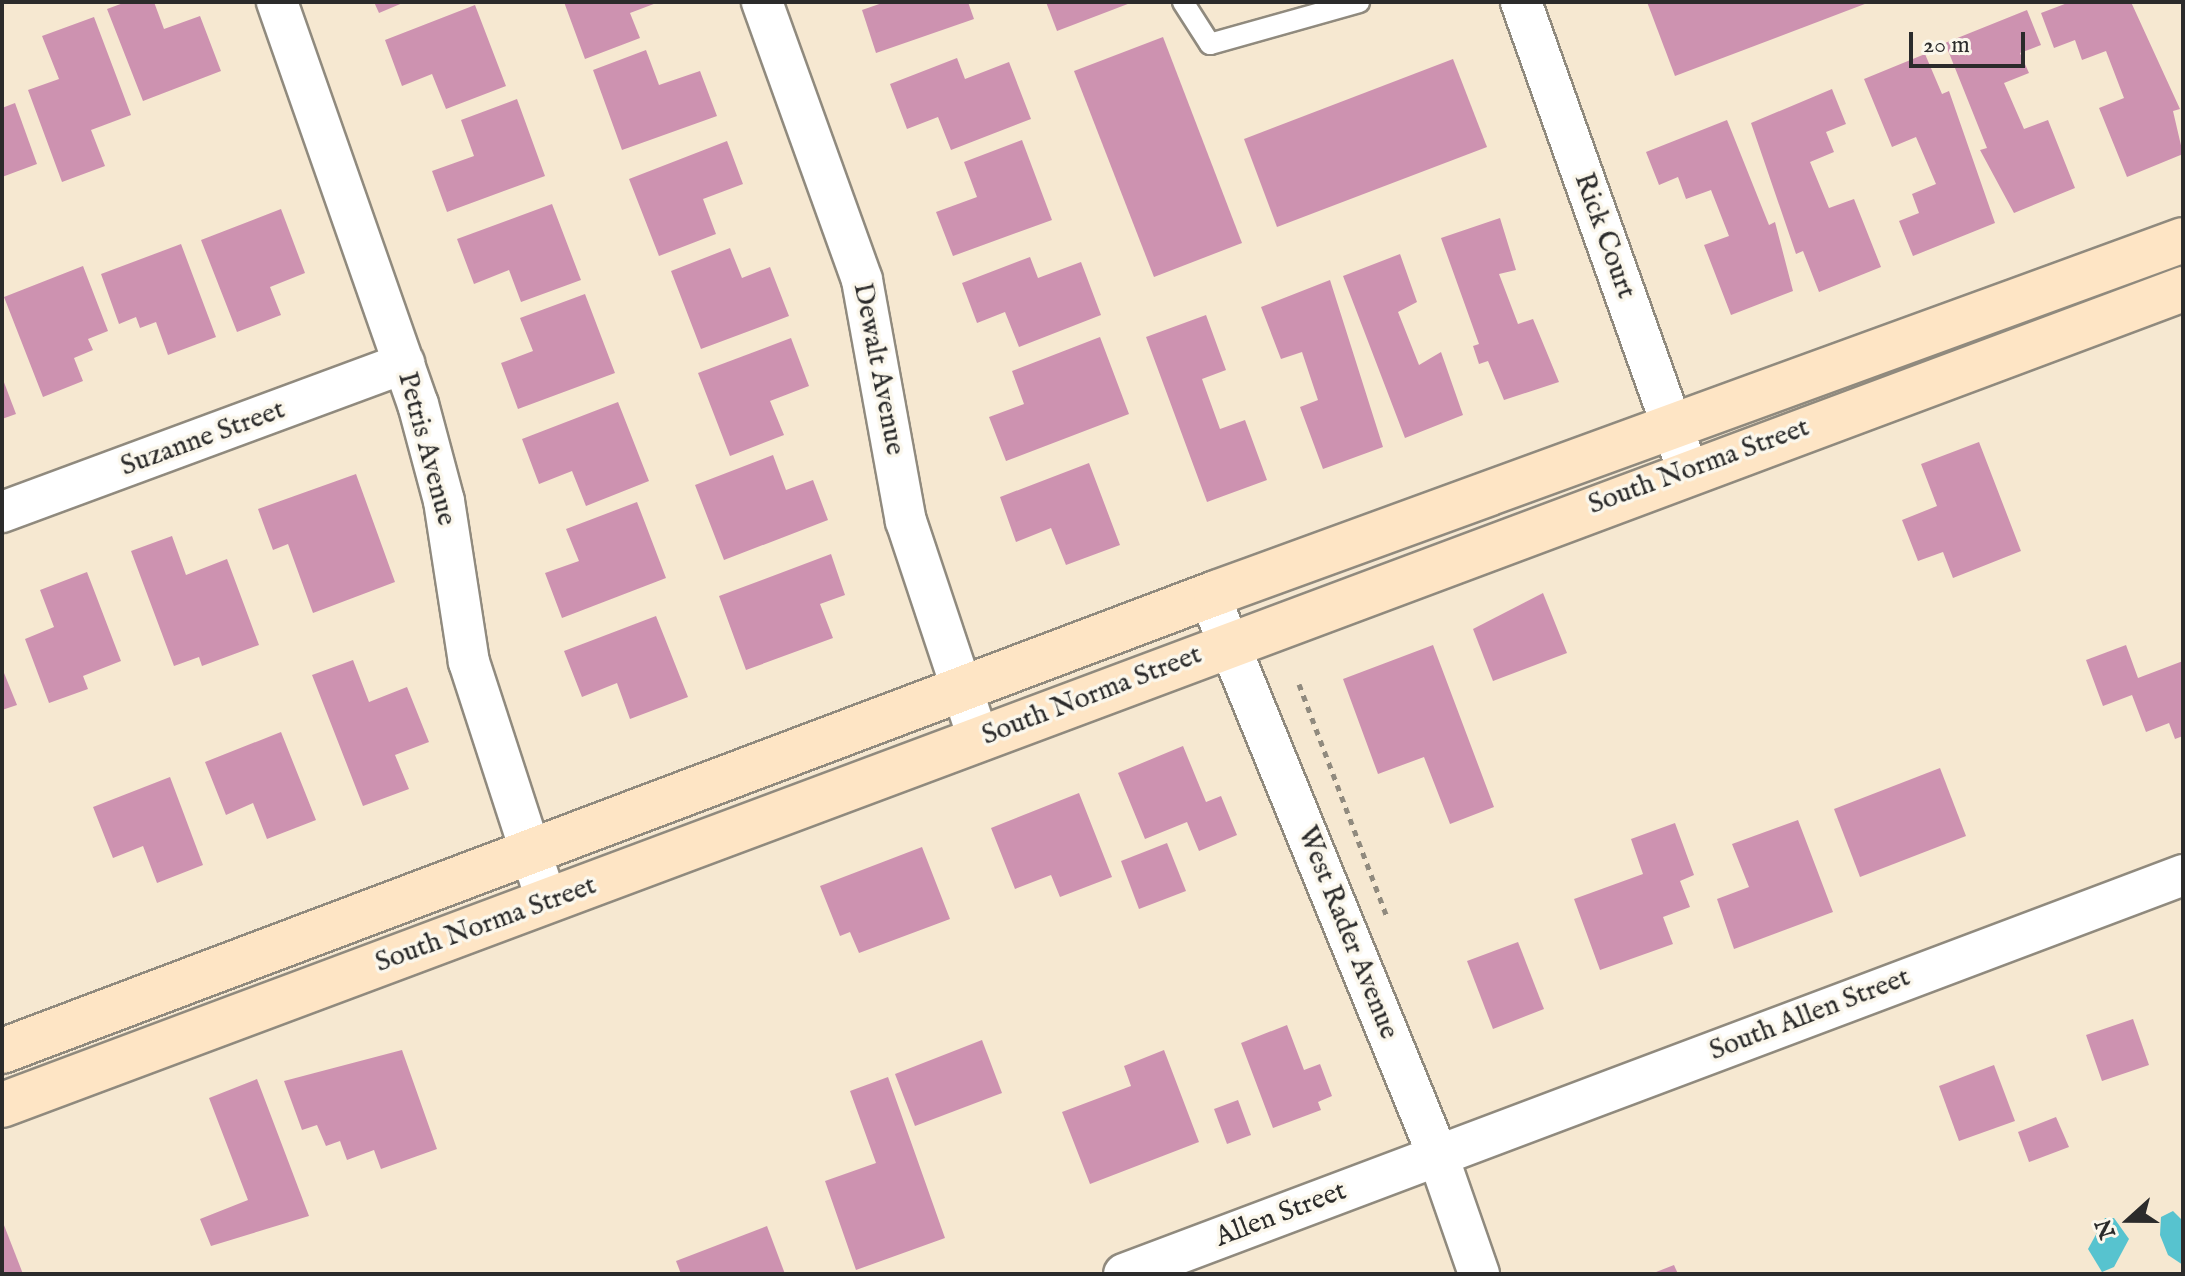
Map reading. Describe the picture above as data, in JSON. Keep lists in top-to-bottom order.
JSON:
{
  "streets": {
    "street": [
      "Rick Court",
      "Dewalt Avenue",
      "Suzanne Street",
      "Petris Avenue",
      "South Norma Street",
      "West Rader Avenue",
      "South Allen Street",
      "Allen Street"
    ]
  },
  "crossings": [
    ["Rick Court", "South Norma Street"],
    ["Dewalt Avenue", "South Norma Street"],
    ["Suzanne Street", "Petris Avenue"],
    ["Petris Avenue", "South Norma Street"],
    ["South Norma Street", "West Rader Avenue"],
    ["West Rader Avenue", "South Allen Street"],
    ["West Rader Avenue", "Allen Street"],
    ["South Allen Street", "Allen Street"]
  ],
  "scale_bar": "20 m",
  "north": "left"
}
